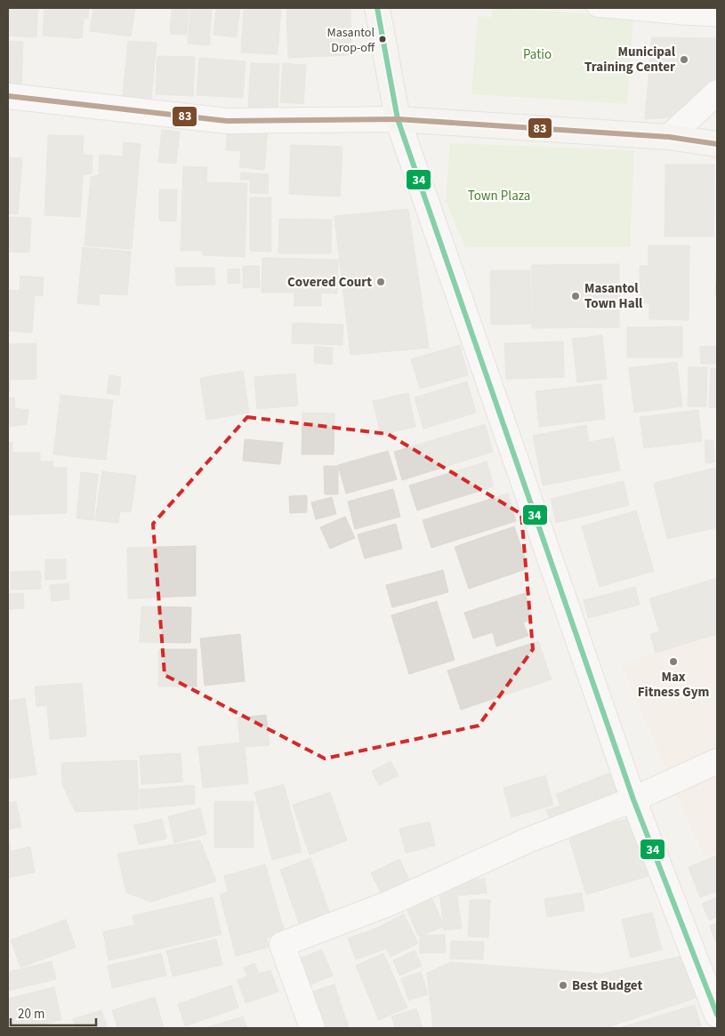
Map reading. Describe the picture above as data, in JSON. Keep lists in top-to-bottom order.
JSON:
{
  "parks": ["Patio", "Town Plaza"],
  "places": [
    "Masantol Drop-off",
    "Municipal Training Center",
    "Covered Court",
    "Masantol Town Hall",
    "Max Fitness Gym",
    "Best Budget"
  ],
  "lines": ["transit line 34", "transit line 83"],
  "scale_bar": "20 m"
}
